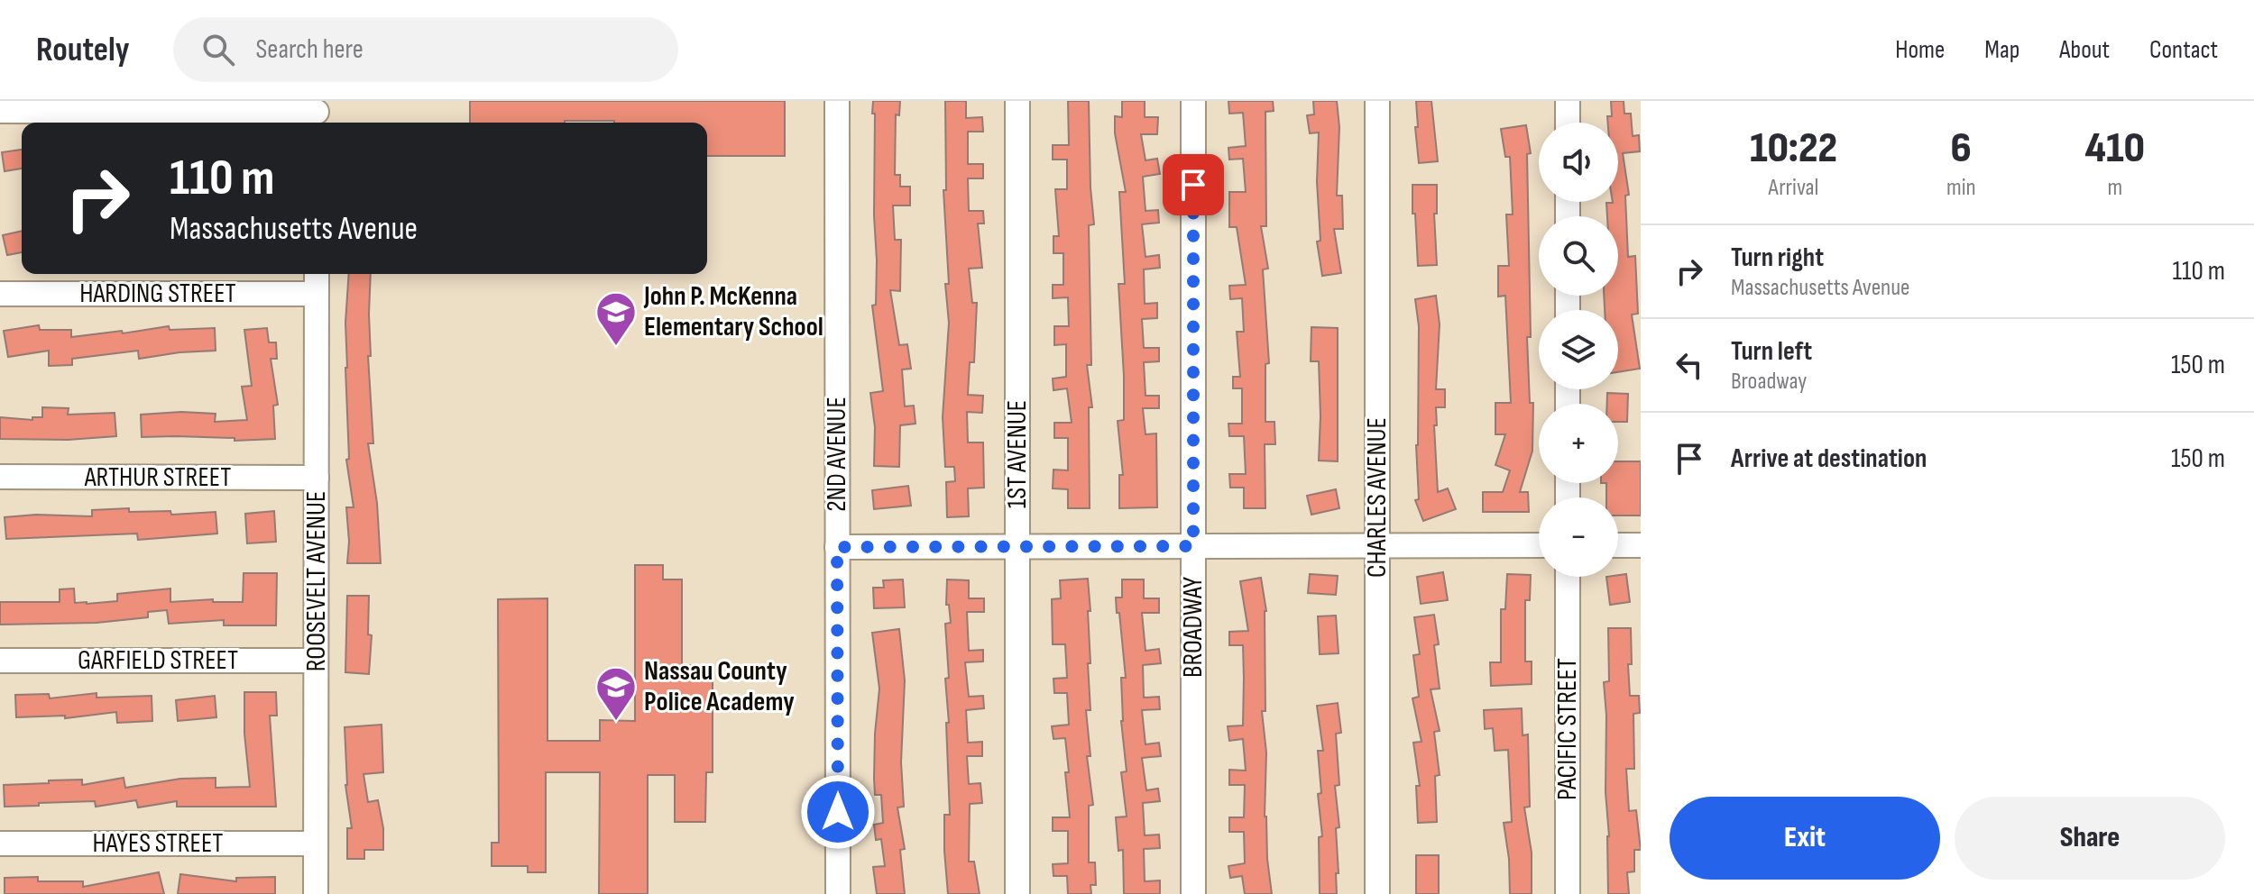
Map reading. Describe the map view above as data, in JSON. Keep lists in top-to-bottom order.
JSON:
{
  "streets": {
    "street": [
      "HARDING STREET",
      "2ND AVENUE",
      "1ST AVENUE",
      "ARTHUR STREET",
      "CHARLES AVENUE",
      "ROOSEVELT AVENUE",
      "BROADWAY",
      "GARFIELD STREET",
      "PACIFIC STREET",
      "HAYES STREET"
    ]
  },
  "crossings": [
    ["HARDING STREET", "ROOSEVELT AVENUE"],
    ["ARTHUR STREET", "ROOSEVELT AVENUE"],
    ["ROOSEVELT AVENUE", "GARFIELD STREET"],
    ["ROOSEVELT AVENUE", "HAYES STREET"]
  ],
  "places": {
    "school or university": ["John P. McKenna Elementary School", "Nassau County Police Academy"]
  },
  "page": {
    "header": "Routely",
    "search": "Search here",
    "nav": [
      "Home",
      "Map",
      "About",
      "Contact"
    ],
    "eta": [
      "10:22",
      "Arrival",
      "6",
      "min",
      "410",
      "m"
    ],
    "map_buttons": ["+", "−"],
    "turn": ["110 m", "Massachusetts Avenue"],
    "list": [
      {
        "name": "Turn right",
        "note": "Massachusetts Avenue",
        "value": "110 m"
      },
      {
        "name": "Turn left",
        "note": "Broadway",
        "value": "150 m"
      },
      {
        "name": "Arrive at destination",
        "value": "150 m"
      }
    ],
    "buttons": ["Exit", "Share"]
  }
}
